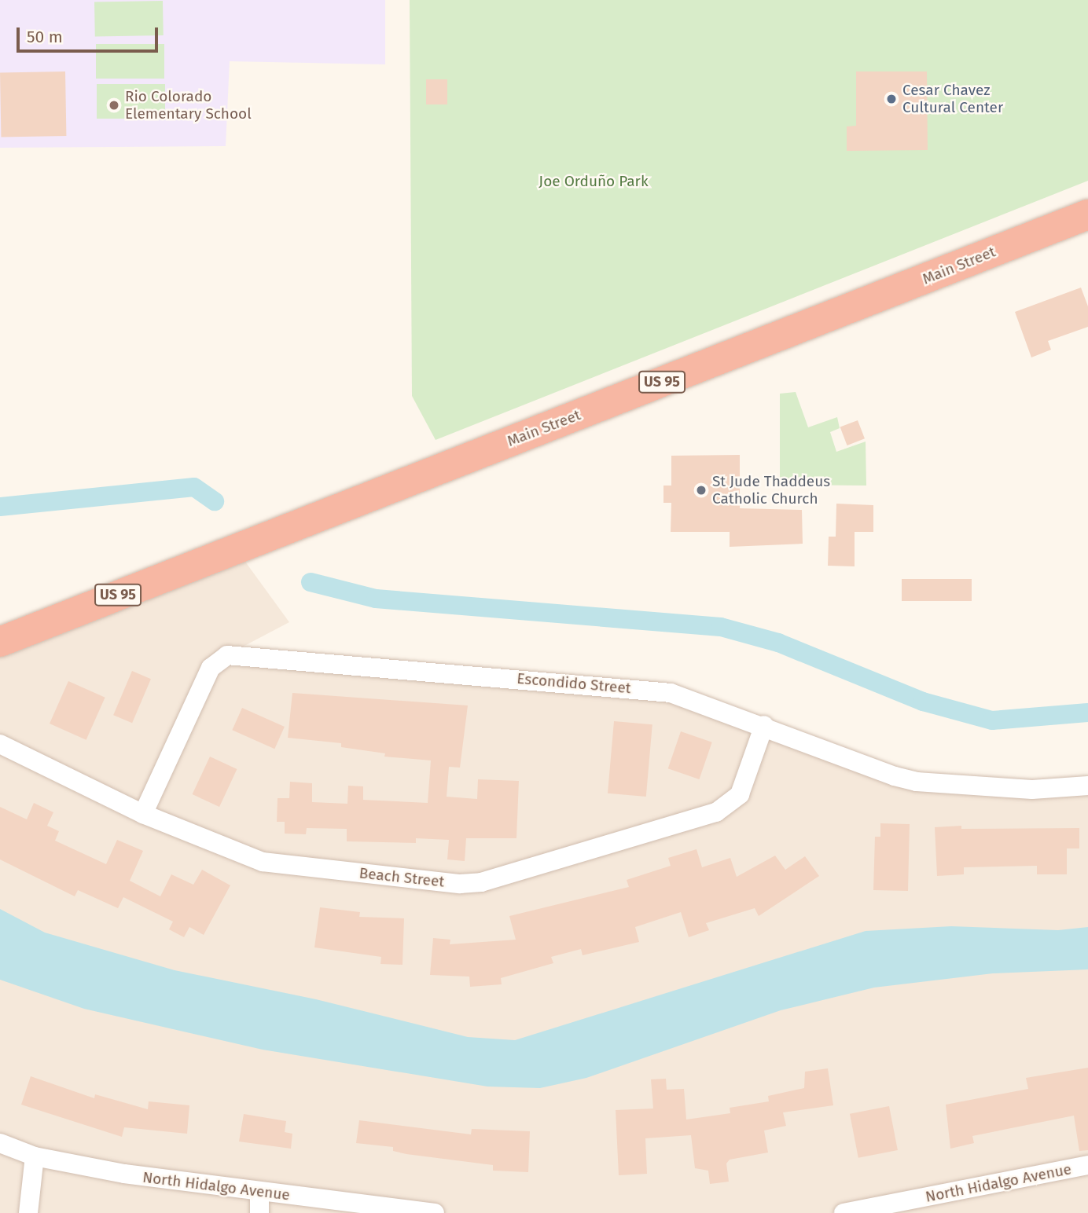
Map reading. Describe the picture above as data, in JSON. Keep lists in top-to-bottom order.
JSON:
{
  "streets": {
    "highway": ["Main Street", "US 95"],
    "street": ["Escondido Street", "Beach Street", "North Hidalgo Avenue"]
  },
  "crossings": [
    ["Escondido Street", "Beach Street"]
  ],
  "parks": ["Joe Orduño Park"],
  "places": ["Cesar Chavez Cultural Center", "Rio Colorado Elementary School", "St Jude Thaddeus Catholic Church"],
  "scale_bar": "50 m"
}
